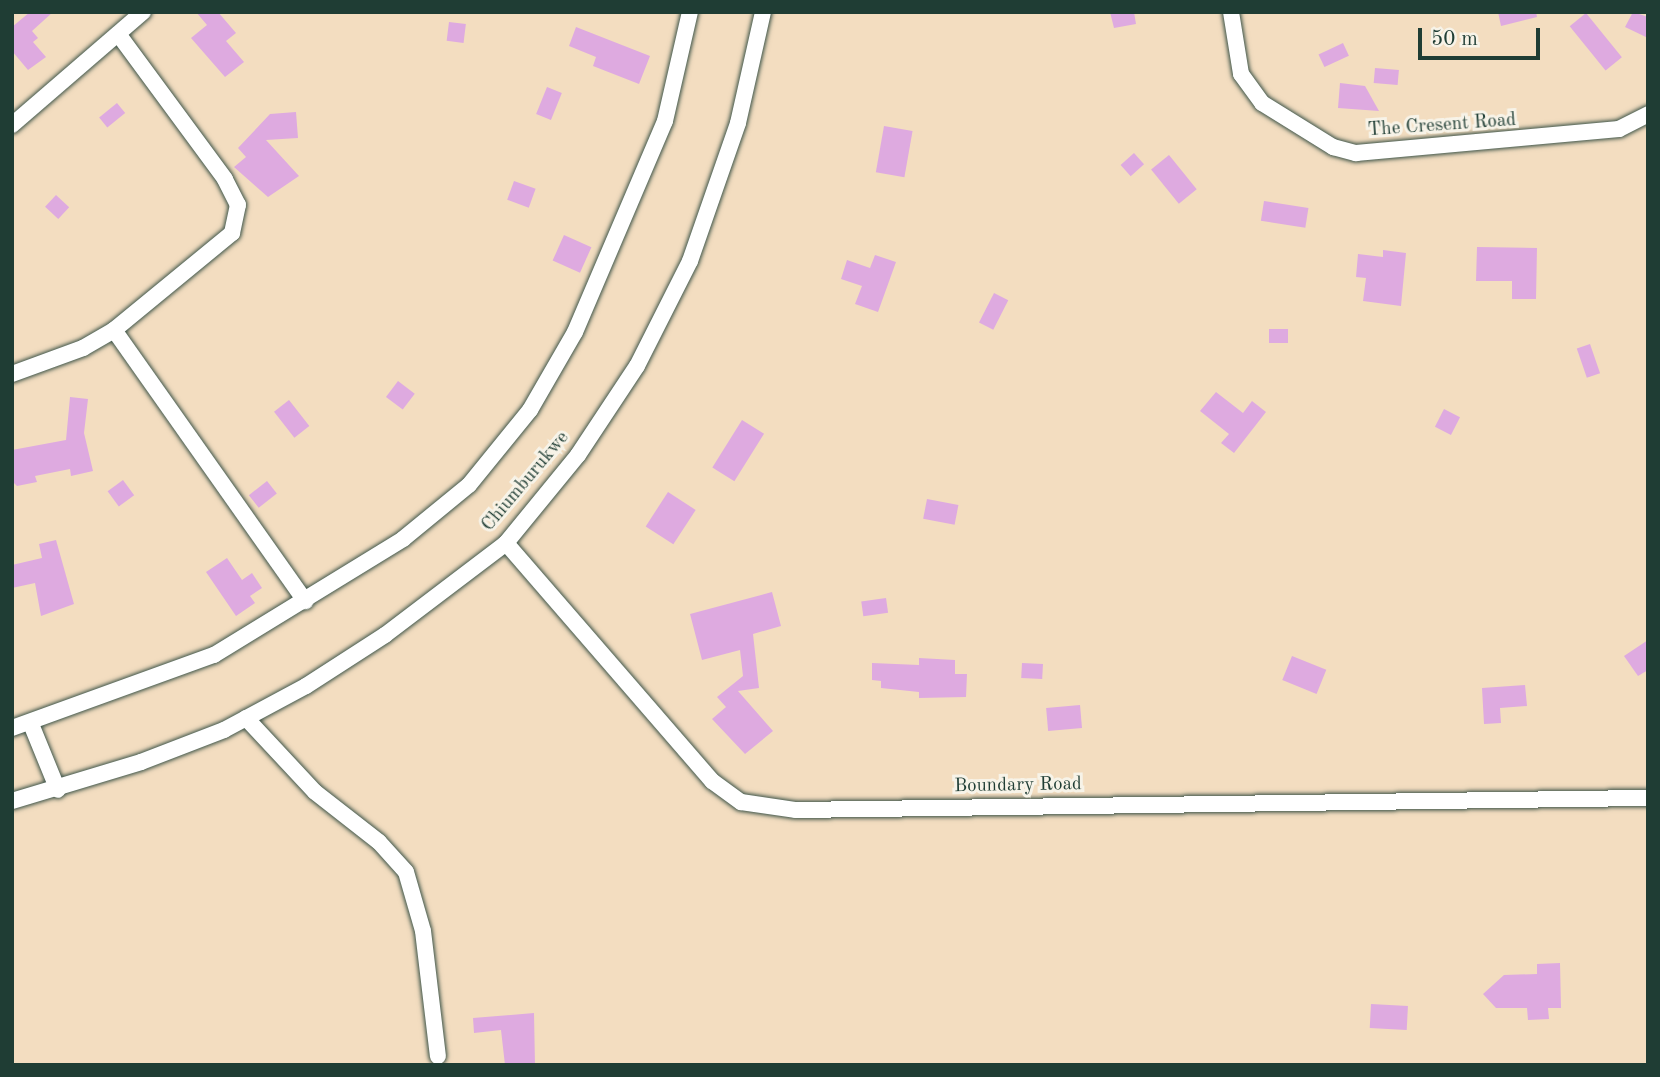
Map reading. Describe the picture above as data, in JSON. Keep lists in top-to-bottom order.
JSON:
{
  "streets": {
    "street": ["The Cresent Road", "Chiumburukwe", "Boundary Road"]
  },
  "crossings": [
    ["Chiumburukwe", "Boundary Road"]
  ],
  "scale_bar": "50 m"
}
